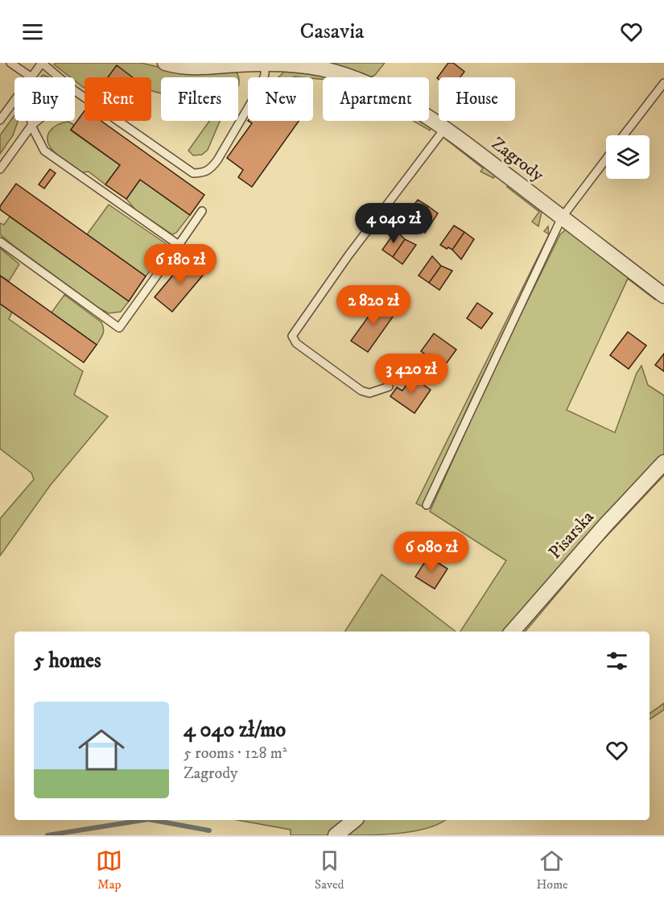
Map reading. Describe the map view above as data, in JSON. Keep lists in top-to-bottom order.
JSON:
{
  "streets": {
    "street": ["Zagrody", "Pisarska"]
  },
  "page": {
    "header": "Casavia",
    "chip": [
      "Buy",
      "Rent",
      "Filters",
      "New",
      "Apartment",
      "House"
    ],
    "price": [
      "4 040 zł",
      "6 180 zł",
      "2 820 zł",
      "3 420 zł",
      "6 080 zł"
    ],
    "heading": "5 homes",
    "list": [
      {
        "name": "4 040 zł/mo",
        "note": "5 rooms · 128 m² · Zagrody"
      }
    ],
    "tabs": ["Map", "Saved", "Home"]
  }
}
